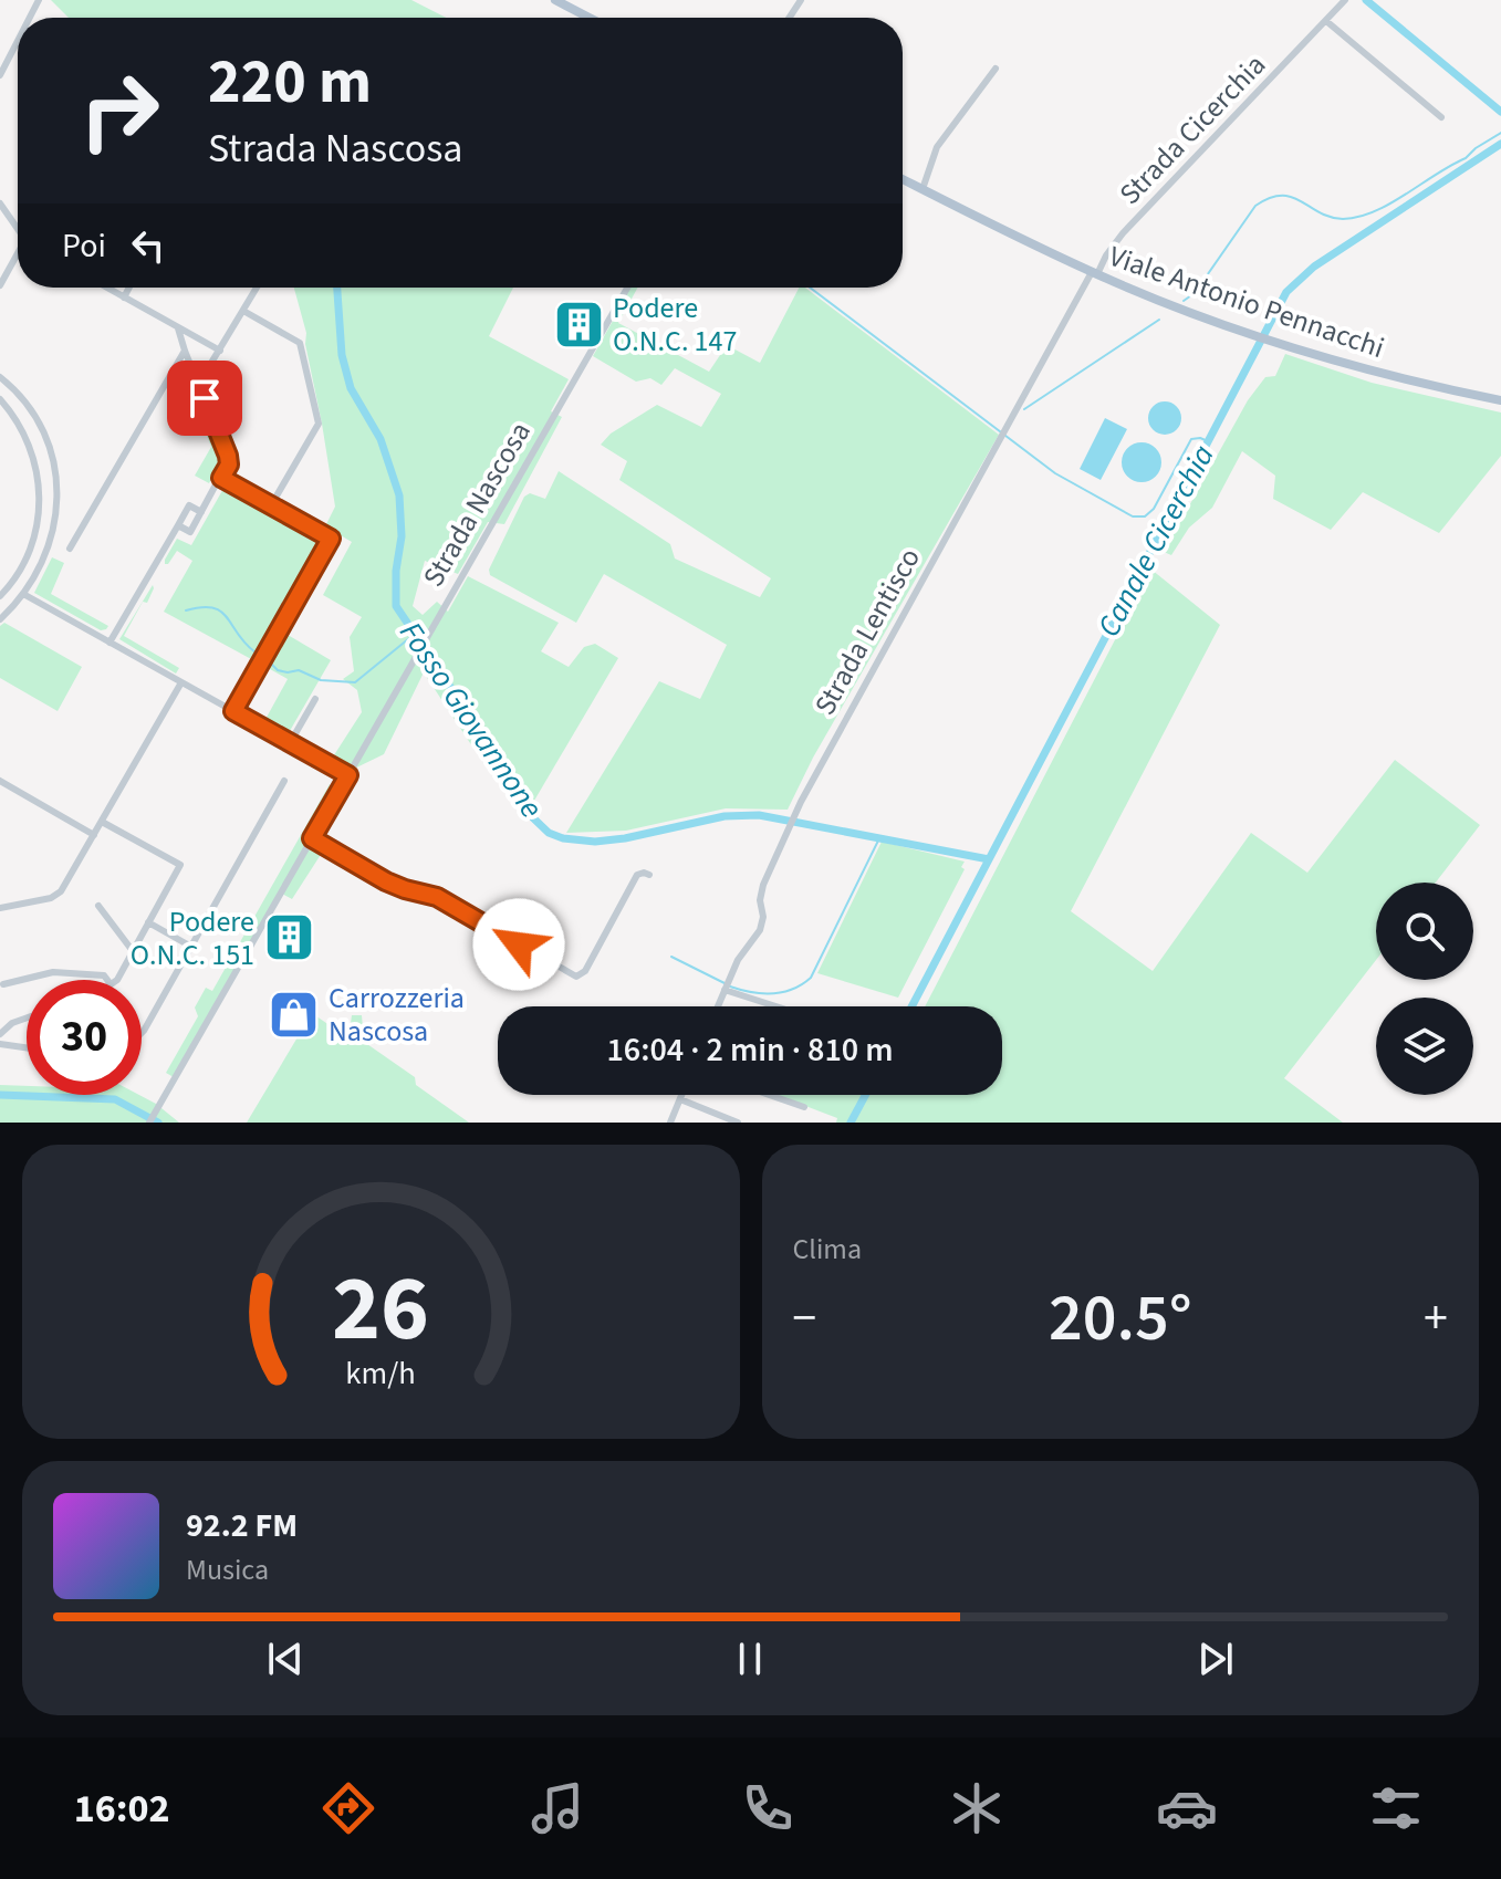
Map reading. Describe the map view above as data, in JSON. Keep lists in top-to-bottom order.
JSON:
{
  "streets": {
    "main road": ["Viale Antonio Pennacchi"],
    "street": ["Strada Cicerchia", "Strada Nascosa", "Strada Lentisco"]
  },
  "crossings": [
    ["Strada Cicerchia", "Viale Antonio Pennacchi"],
    ["Strada Cicerchia", "Strada Lentisco"],
    ["Viale Antonio Pennacchi", "Strada Lentisco"]
  ],
  "water": ["Canale Cicerchia", "Fosso Giovannone"],
  "places": {
    "building": ["Podere O.N.C. 147", "Podere O.N.C. 151"],
    "shop": ["Carrozzeria Nascosa"]
  },
  "page": {
    "turn": ["220 m", "Strada Nascosa"],
    "then": "Poi",
    "limit": "30",
    "trip": "16:04 · 2 min · 810 m",
    "tile": "Clima",
    "heat": ["−", "20.5°", "+"],
    "song": ["92.2 FM", "Musica"],
    "tabs": "16:02",
    "gauge": ["26", "km/h"]
  }
}
